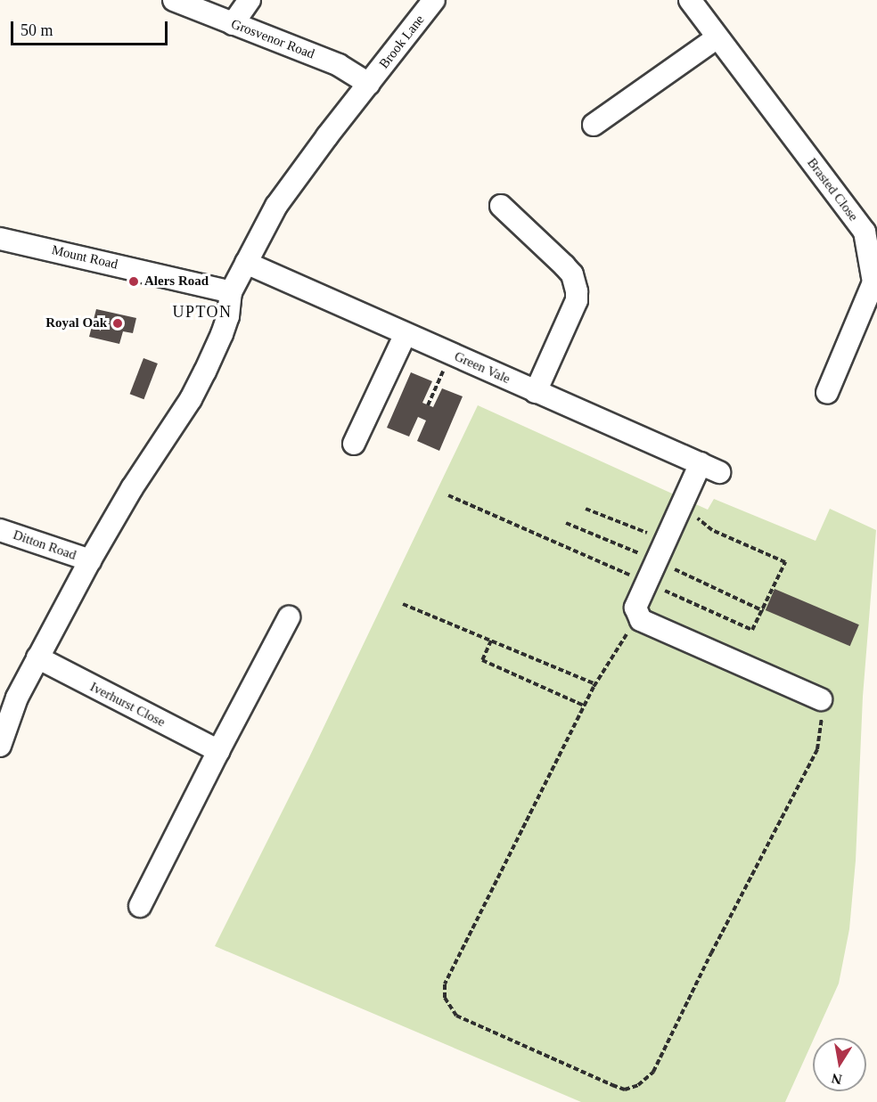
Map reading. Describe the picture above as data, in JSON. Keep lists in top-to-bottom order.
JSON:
{
  "streets": {
    "street": [
      "Grosvenor Road",
      "Brook Lane",
      "Brasted Close",
      "Mount Road",
      "Green Vale",
      "Ditton Road",
      "Iverhurst Close"
    ]
  },
  "crossings": [
    ["Grosvenor Road", "Brook Lane"]
  ],
  "districts": ["UPTON"],
  "places": ["Alers Road", "Royal Oak"],
  "scale_bar": "50 m",
  "north": "bottom"
}
